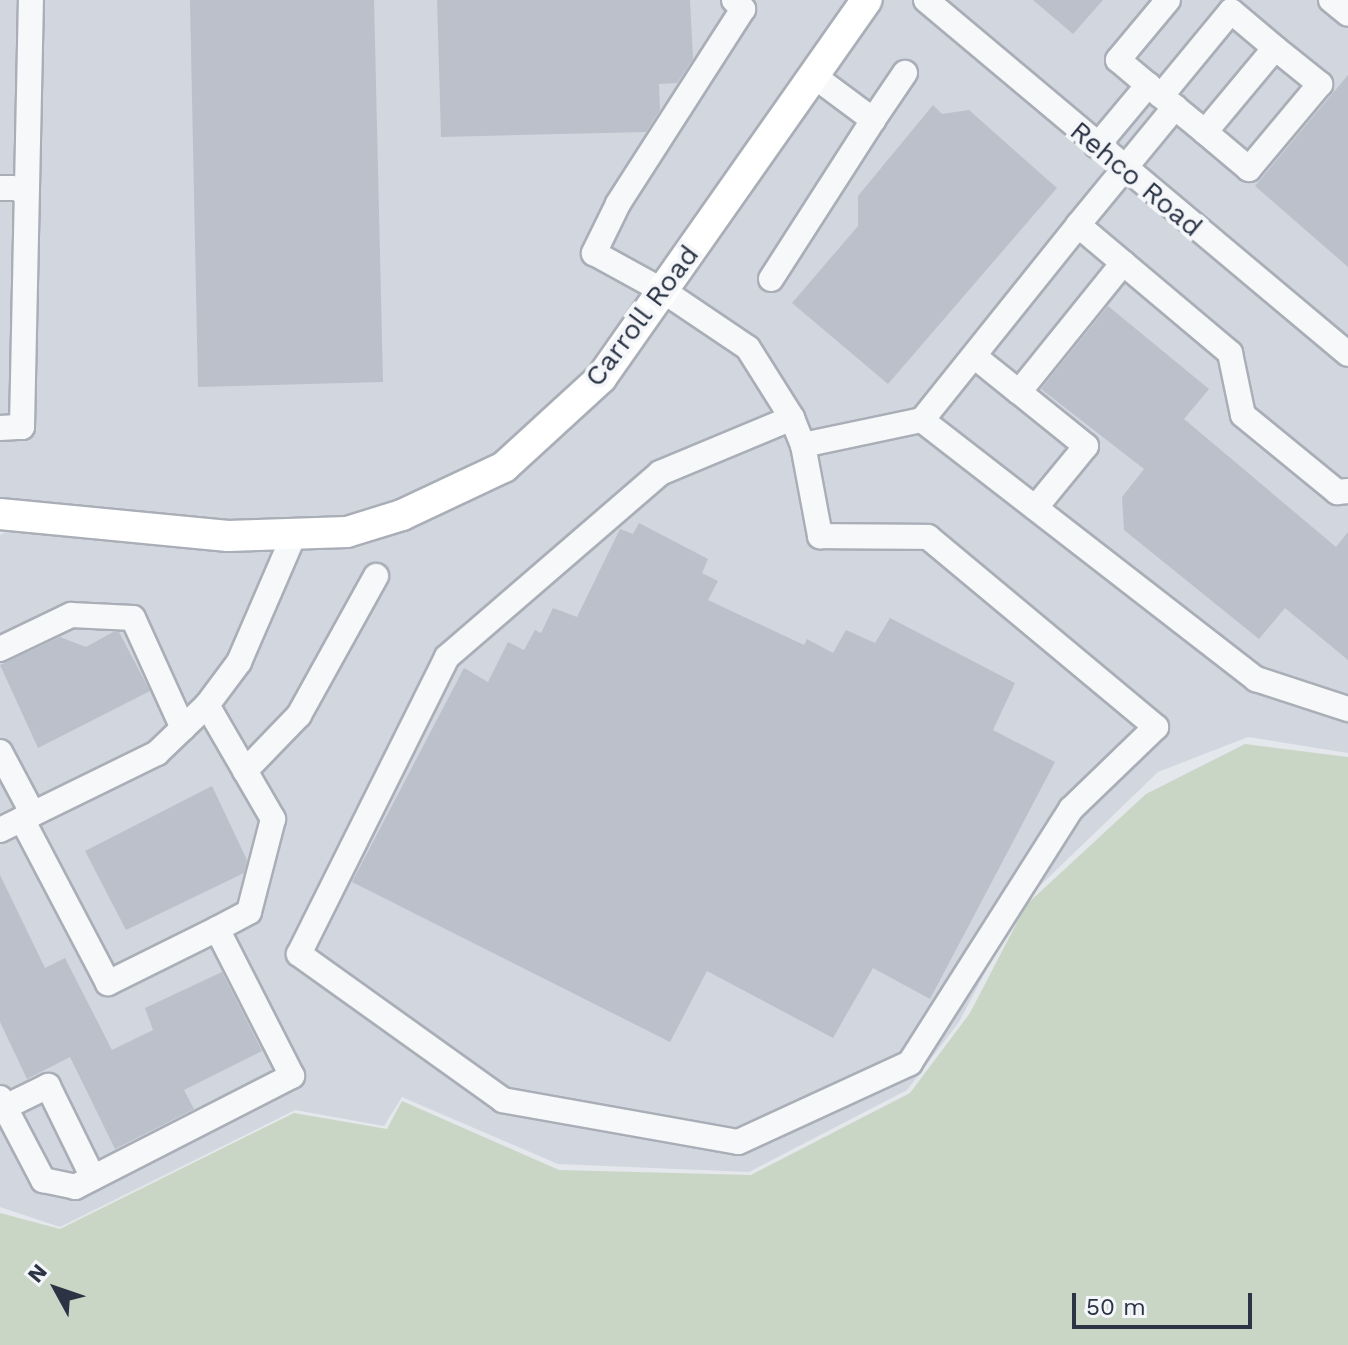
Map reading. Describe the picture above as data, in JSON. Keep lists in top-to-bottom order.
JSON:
{
  "streets": {
    "main road": ["Carroll Road"],
    "street": ["Rehco Road"]
  },
  "scale_bar": "50 m",
  "north": "top left"
}
